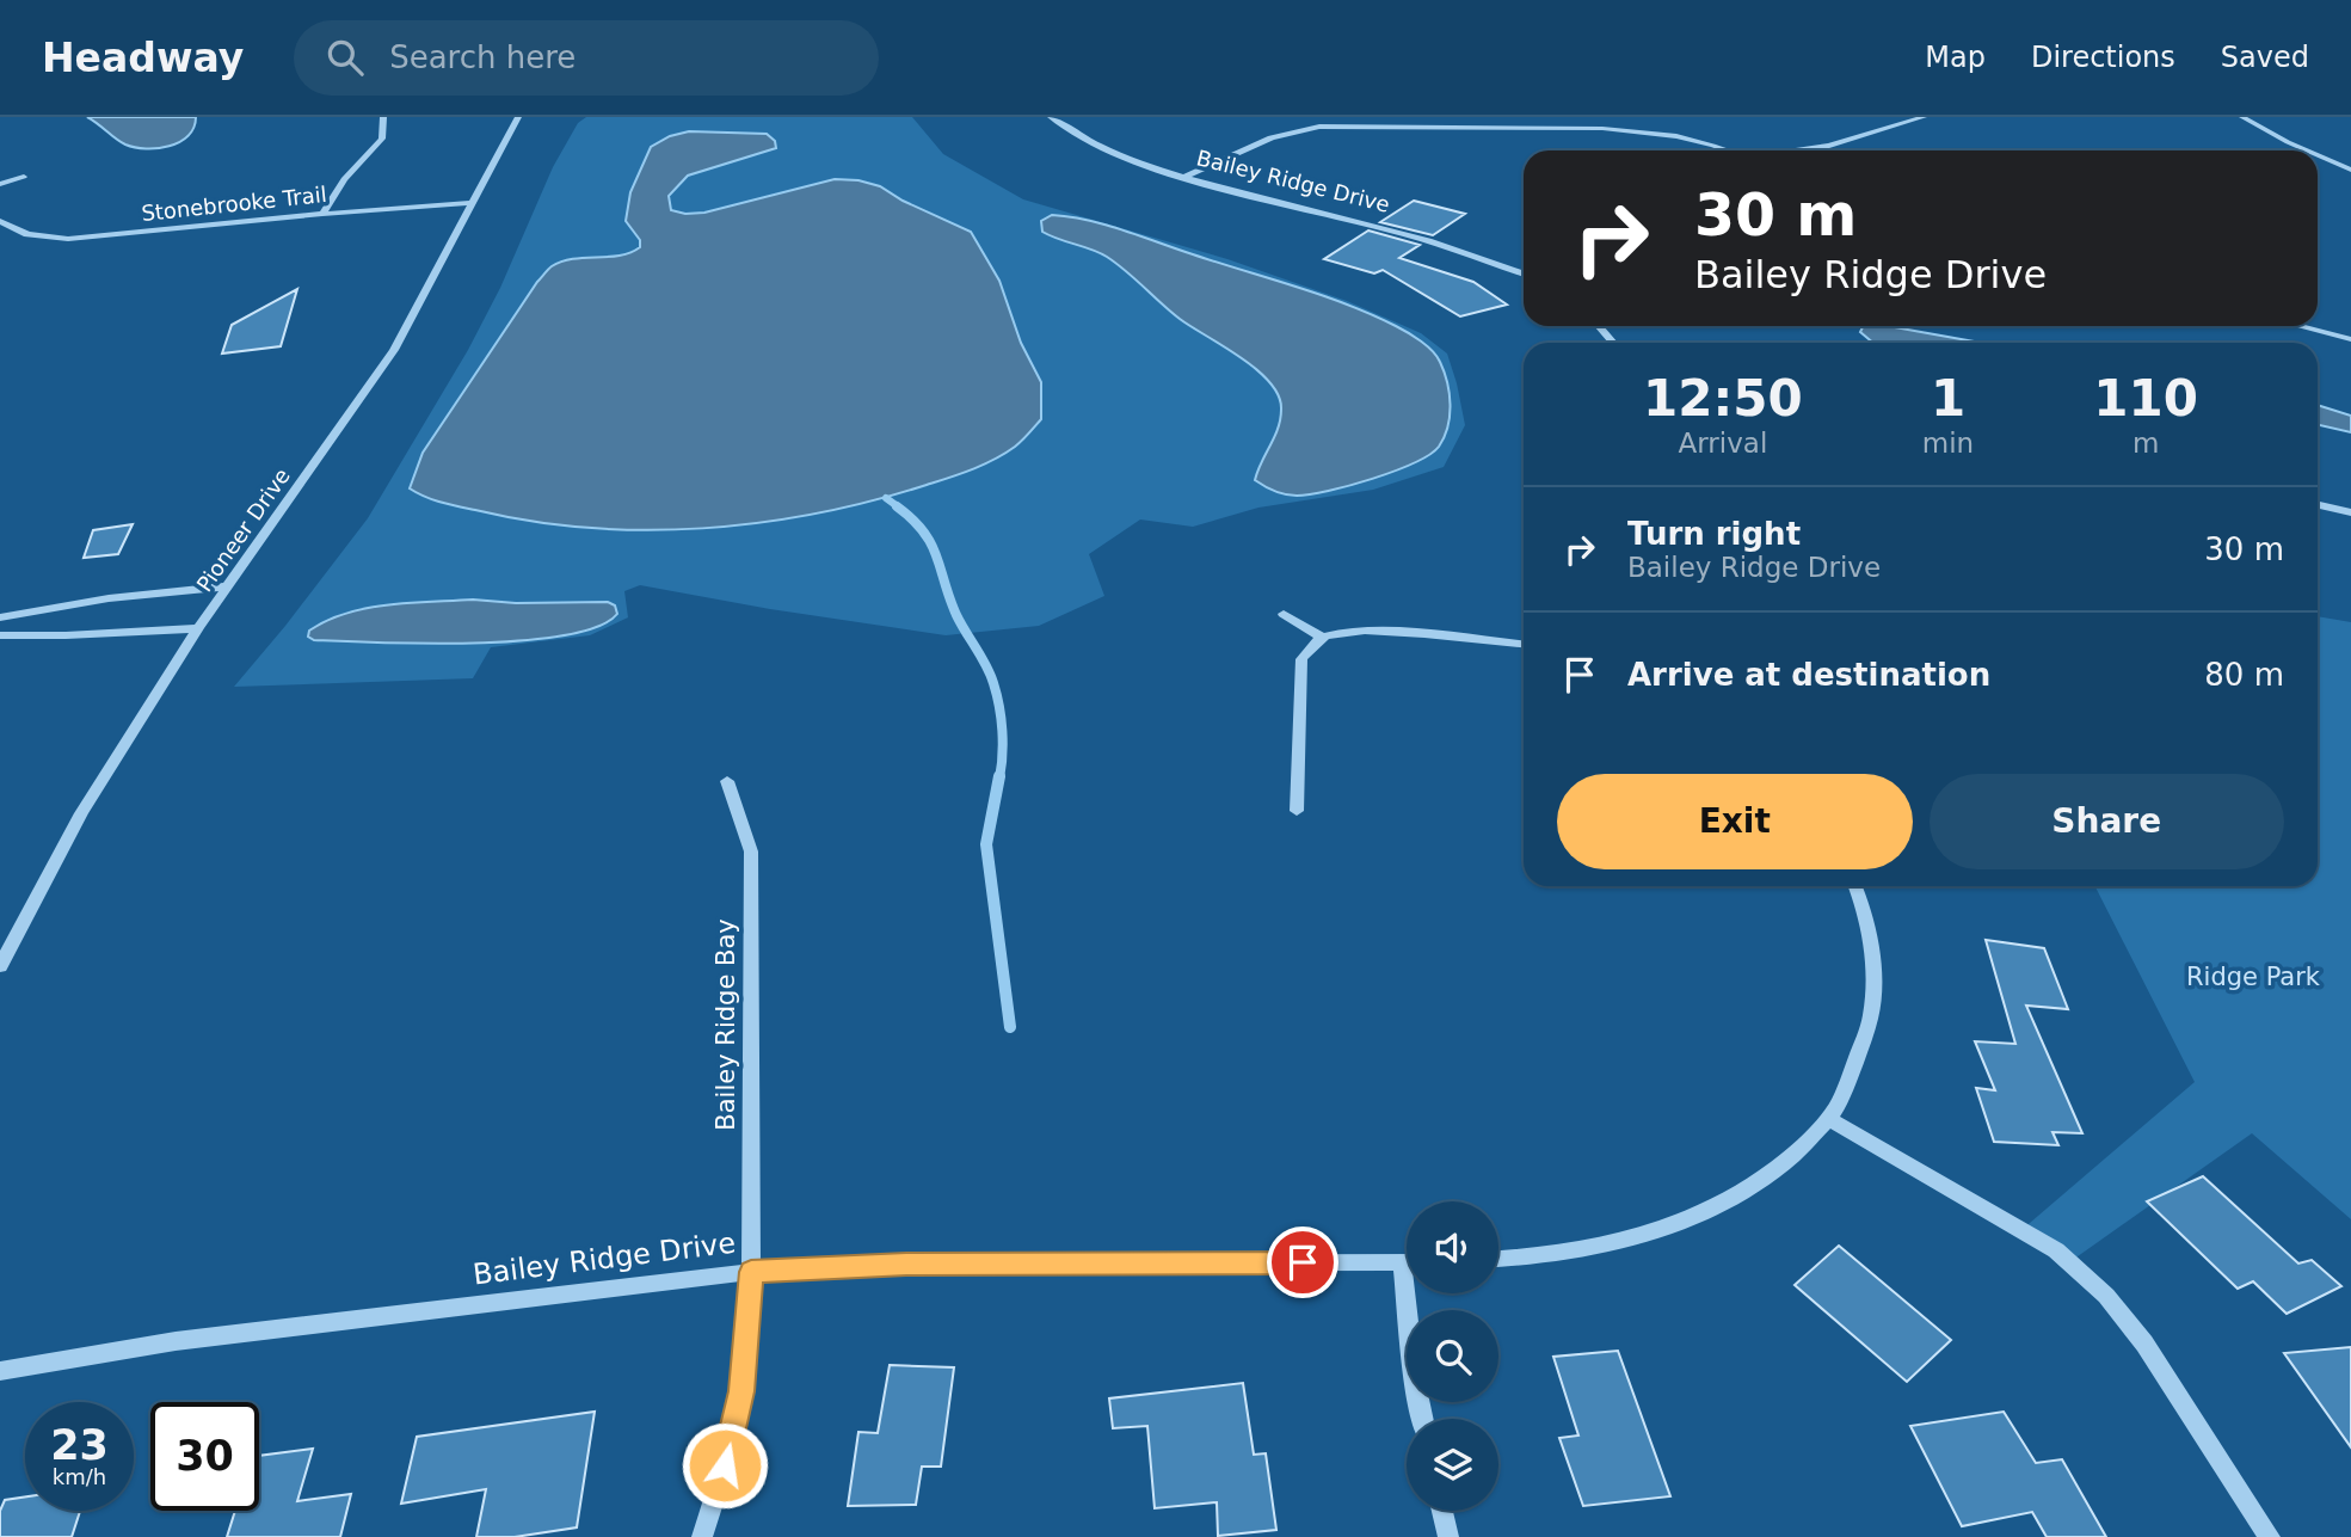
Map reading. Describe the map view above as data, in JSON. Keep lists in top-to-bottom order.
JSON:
{
  "streets": {
    "street": [
      "Bailey Ridge Drive",
      "Stonebrooke Trail",
      "Pioneer Drive",
      "Bailey Ridge Bay"
    ]
  },
  "crossings": [
    ["Bailey Ridge Drive", "Bailey Ridge Bay"],
    ["Stonebrooke Trail", "Pioneer Drive"]
  ],
  "parks": ["Ridge Park"],
  "page": {
    "header": "Headway",
    "search": "Search here",
    "nav": ["Map", "Directions", "Saved"],
    "turn": ["30 m", "Bailey Ridge Drive"],
    "eta": [
      "12:50",
      "Arrival",
      "1",
      "min",
      "110",
      "m"
    ],
    "list": [
      {
        "name": "Turn right",
        "note": "Bailey Ridge Drive",
        "value": "30 m"
      },
      {
        "name": "Arrive at destination",
        "value": "80 m"
      }
    ],
    "buttons": ["Exit", "Share"],
    "speed": "23 km/h",
    "limit": "30"
  }
}
